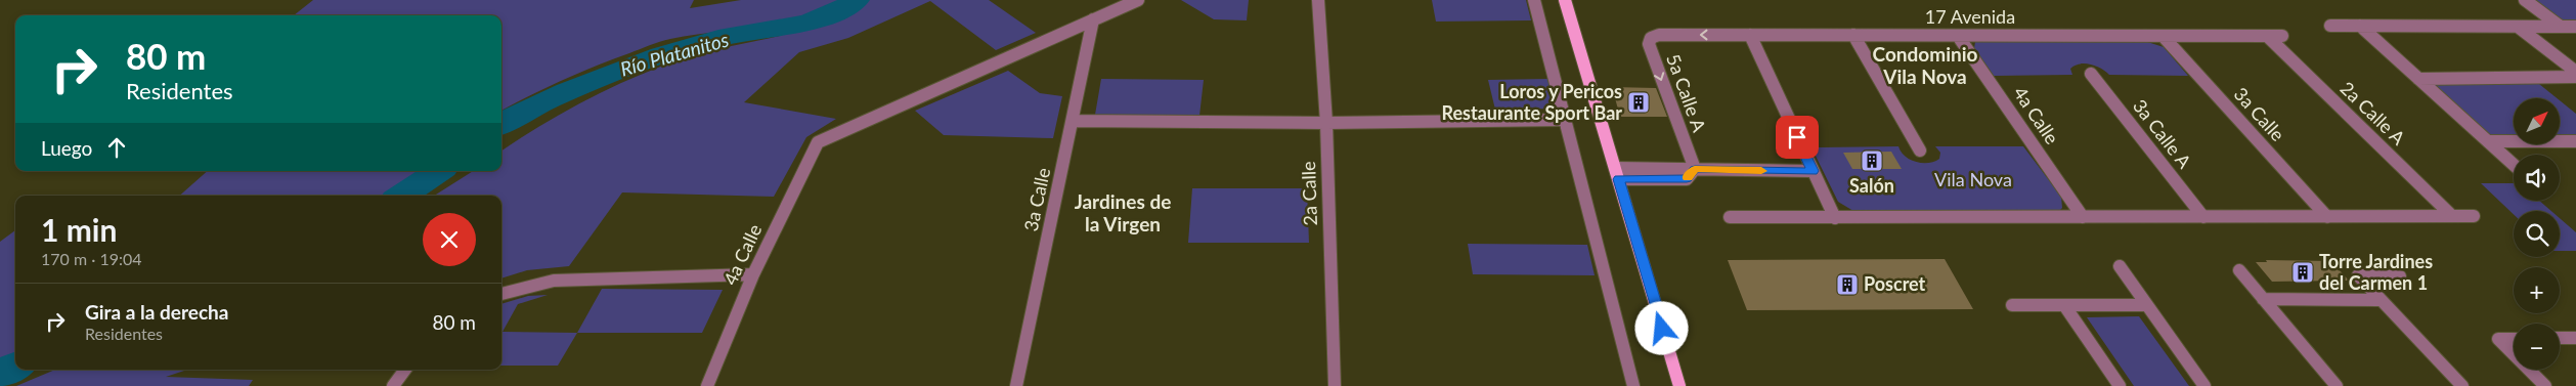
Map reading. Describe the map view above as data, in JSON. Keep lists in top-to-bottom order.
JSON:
{
  "streets": {
    "street": [
      "17 Avenida",
      "5a Calle A",
      "2a Calle A",
      "3a Calle",
      "4a Calle",
      "3a Calle A",
      "2a Calle"
    ]
  },
  "crossings": [
    ["17 Avenida", "5a Calle A"],
    ["17 Avenida", "2a Calle A"],
    ["17 Avenida", "3a Calle"],
    ["17 Avenida", "4a Calle"],
    ["3a Calle", "4a Calle"]
  ],
  "districts": ["Condominio Vila Nova", "Jardines de la Virgen"],
  "water": ["Río Platanitos"],
  "parks": ["Vila Nova"],
  "places": {
    "building": [
      "Loros y Pericos Restaurante Sport Bar",
      "Salón",
      "Torre Jardines del Carmen 1",
      "Poscret"
    ]
  },
  "north": "top right",
  "page": {
    "turn": ["80 m", "Residentes"],
    "map_buttons": ["+", "−"],
    "then": "Luego",
    "heading": ["1 min", "170 m · 19:04"],
    "list": [
      {
        "name": "Gira a la derecha",
        "note": "Residentes",
        "value": "80 m"
      }
    ]
  }
}
